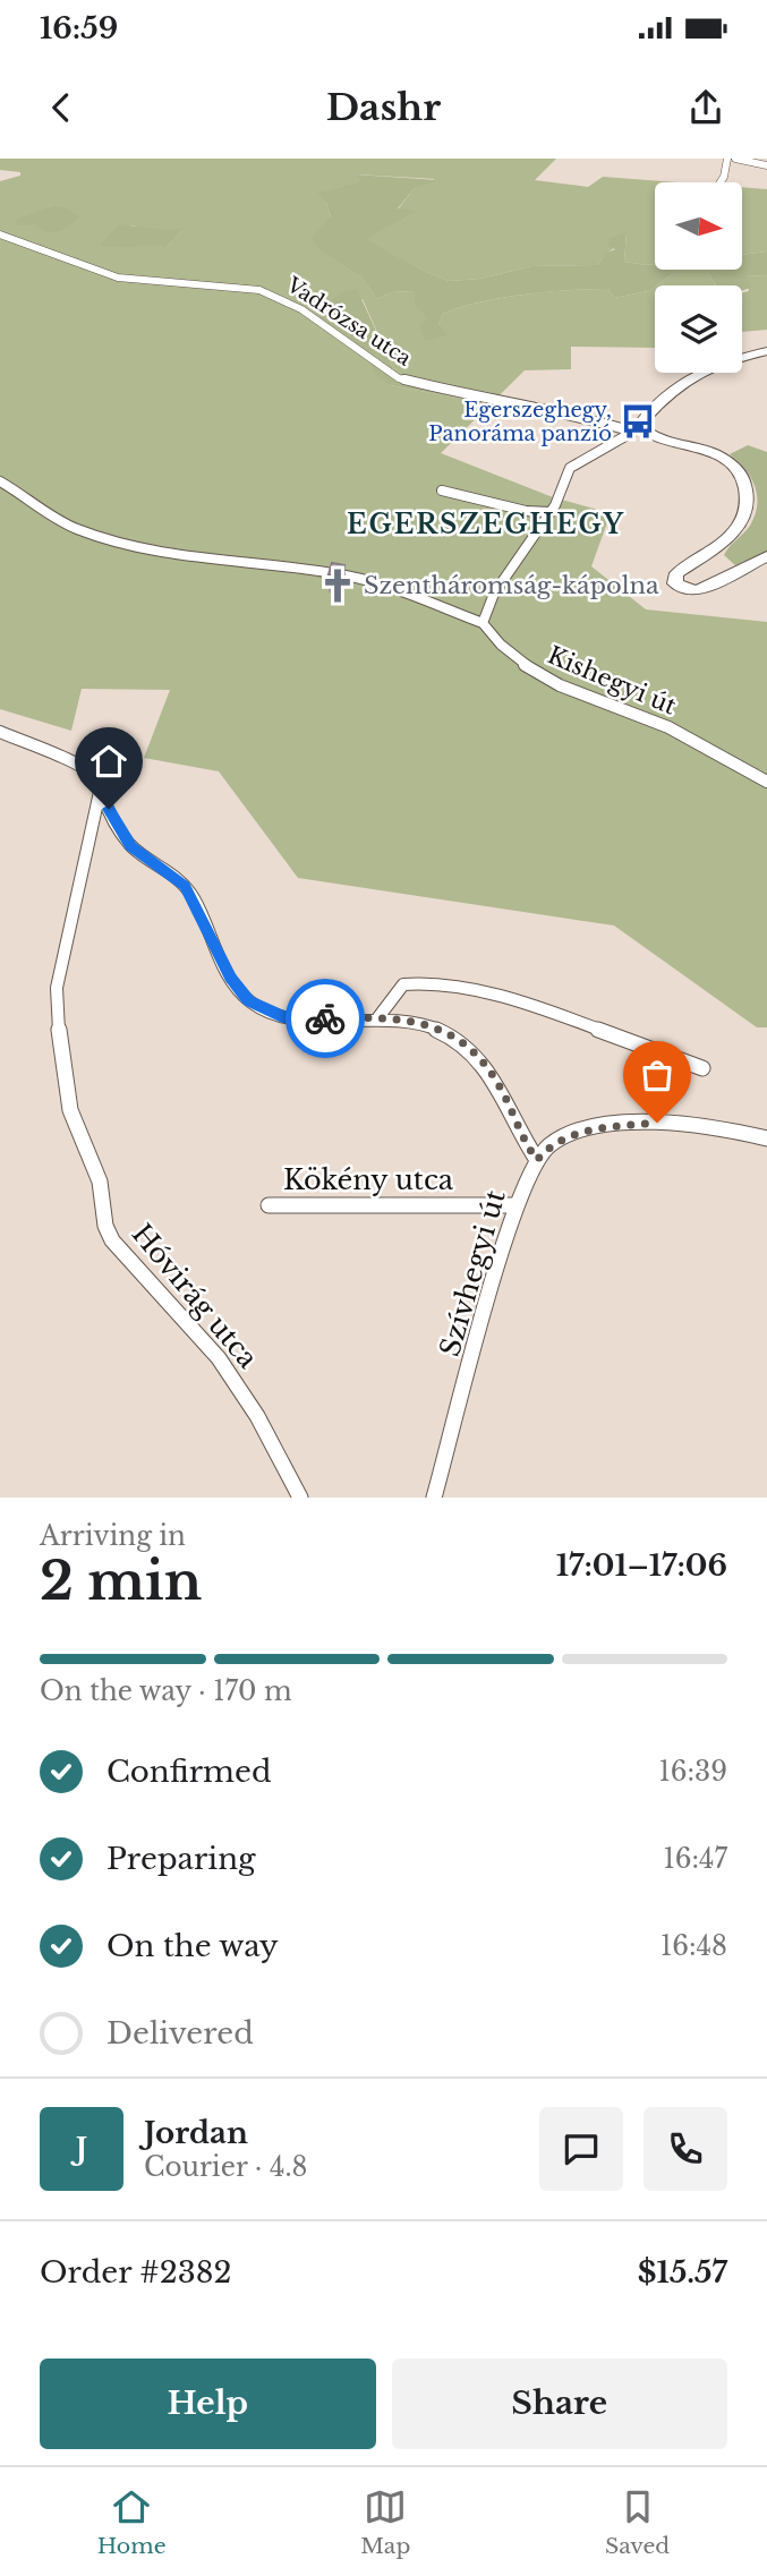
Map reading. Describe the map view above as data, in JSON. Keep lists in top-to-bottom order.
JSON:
{
  "streets": {
    "street": [
      "Vadrózsa utca",
      "Kishegyi út",
      "Kökény utca",
      "Szívhegyi út",
      "Hóvirág utca"
    ]
  },
  "crossings": [
    ["Kökény utca", "Szívhegyi út"]
  ],
  "districts": ["EGERSZEGHEGY"],
  "places": {
    "bus stop": ["Egerszeghegy, Panoráma panzió"],
    "church": ["Szentháromság-kápolna"]
  },
  "north": "right",
  "page": {
    "status": "16:59",
    "header": "Dashr",
    "heading": ["2 min", "Arriving in", "17:01–17:06"],
    "panel": [
      "Jordan",
      "Courier · 4.8",
      "Order #2382",
      "$15.57"
    ],
    "bar": "On the way · 170 m",
    "list": [
      ["Confirmed", "16:39"],
      ["Preparing", "16:47"],
      ["On the way", "16:48"],
      "Delivered"
    ],
    "round": "J",
    "buttons": ["Help", "Share"],
    "tabs": ["Home", "Map", "Saved"]
  }
}
